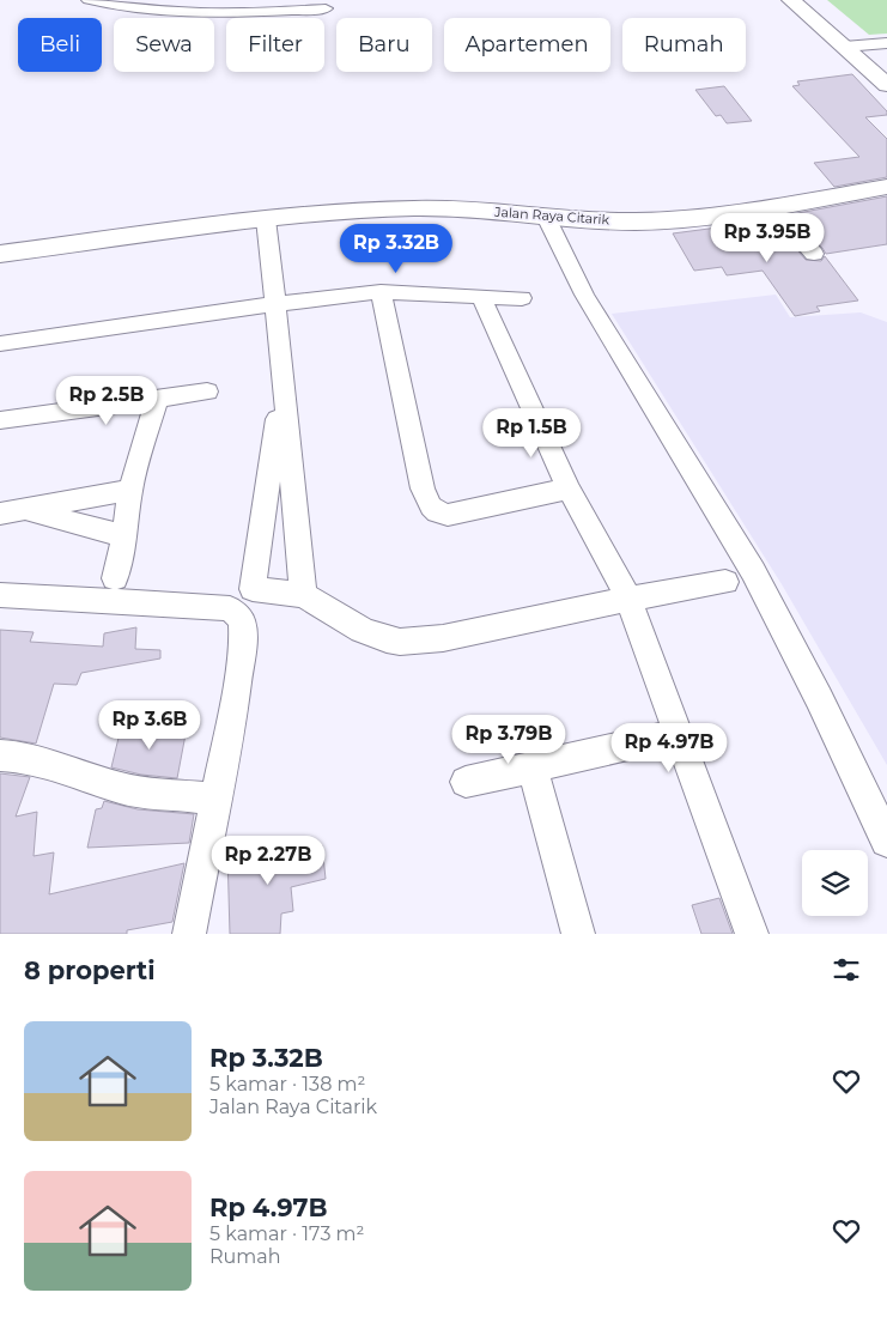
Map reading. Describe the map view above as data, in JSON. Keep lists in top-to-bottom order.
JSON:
{
  "streets": {
    "street": ["Jalan Raya Citarik"]
  },
  "page": {
    "chip": [
      "Beli",
      "Sewa",
      "Filter",
      "Baru",
      "Apartemen",
      "Rumah"
    ],
    "price": [
      "Rp 3.95B",
      "Rp 3.32B",
      "Rp 2.5B",
      "Rp 1.5B",
      "Rp 3.6B",
      "Rp 3.79B",
      "Rp 4.97B",
      "Rp 2.27B"
    ],
    "heading": "8 properti",
    "list": [
      {
        "name": "Rp 3.32B",
        "note": "5 kamar · 138 m² · Jalan Raya Citarik"
      },
      {
        "name": "Rp 4.97B",
        "note": "5 kamar · 173 m² · Rumah"
      }
    ]
  }
}
